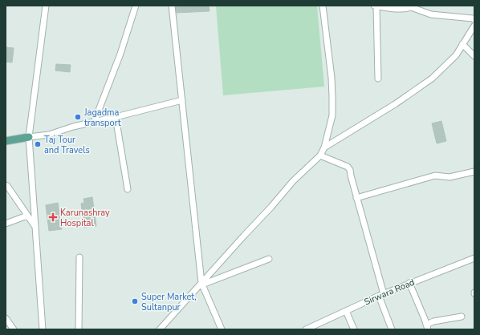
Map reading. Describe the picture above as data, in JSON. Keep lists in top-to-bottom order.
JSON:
{
  "streets": {
    "street": ["Sirwara Road"]
  },
  "places": {
    "other": ["Jagadma transport", "Taj Tour and Travels", "Super Market, Sultanpur"],
    "health": ["Karunashray Hospital"]
  }
}
